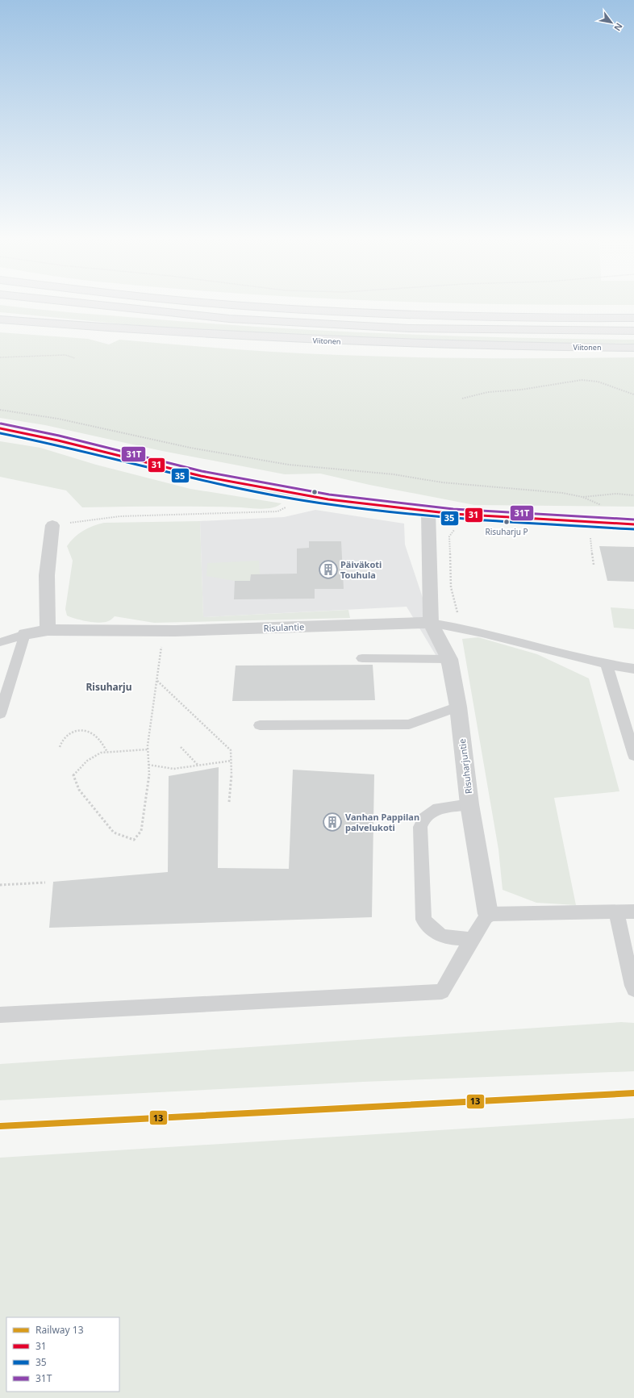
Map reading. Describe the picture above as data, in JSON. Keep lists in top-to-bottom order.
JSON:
{
  "streets": {
    "main road": ["Viitonen"],
    "street": ["Risulantie", "Risuharjuntie"]
  },
  "crossings": [
    ["Risulantie", "Risuharjuntie"]
  ],
  "districts": ["Risuharju"],
  "places": {
    "other": ["Risuharju P"],
    "building": ["Päiväkoti Touhula", "Vanhan Pappilan palvelukoti"]
  },
  "lines": [
    "transit line 31T",
    "transit line 31",
    "transit line 35",
    "rail line 13"
  ],
  "legend": [
    "Railway 13",
    "31",
    "35",
    "31T"
  ],
  "north": "bottom right"
}
